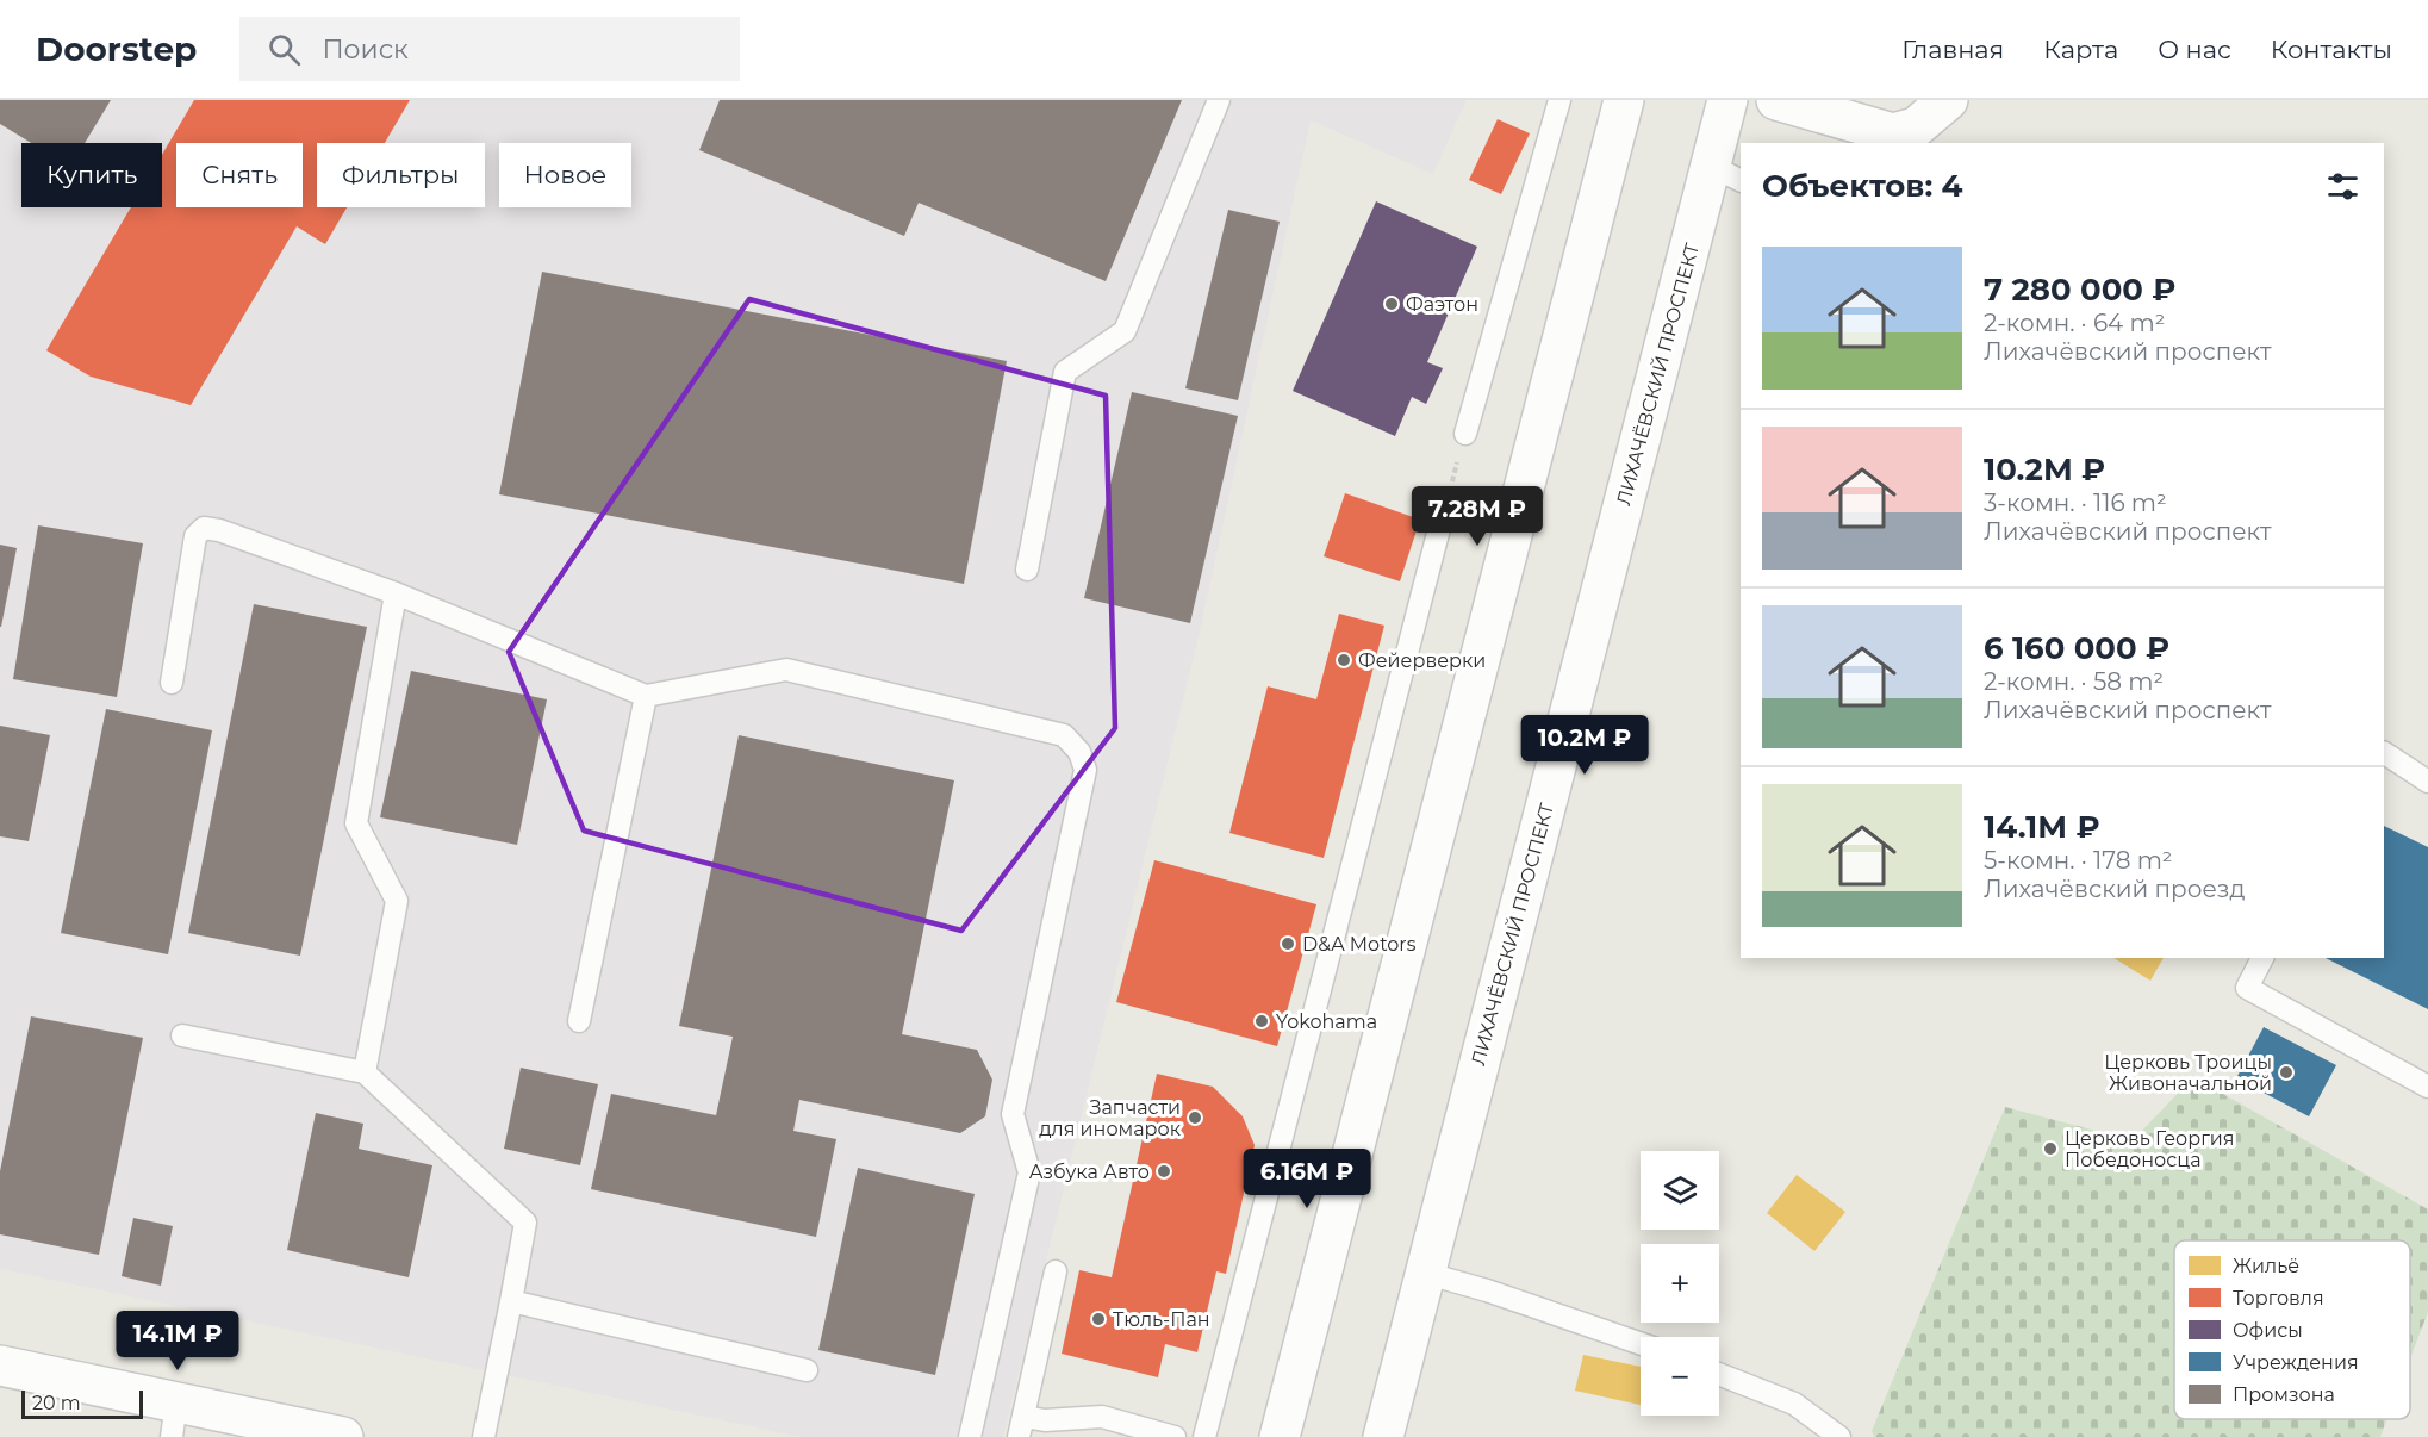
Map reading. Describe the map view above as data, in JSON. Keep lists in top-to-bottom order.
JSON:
{
  "streets": {
    "main road": ["ЛИХАЧЁВСКИЙ ПРОСПЕКТ"]
  },
  "places": [
    "Фаэтон",
    "Фейерверки",
    "D&A Motors",
    "Yokohama",
    "Церковь Троицы Живоначальной",
    "Запчасти для иномарок",
    "Церковь Георгия Победоносца",
    "Азбука Авто",
    "Тюль-Пан"
  ],
  "legend": [
    "Жильё",
    "Торговля",
    "Офисы",
    "Учреждения",
    "Промзона"
  ],
  "scale_bar": "20 m",
  "page": {
    "header": "Doorstep",
    "search": "Поиск",
    "nav": [
      "Главная",
      "Карта",
      "О нас",
      "Контакты"
    ],
    "chip": [
      "Купить",
      "Снять",
      "Фильтры",
      "Новое"
    ],
    "heading": "Объектов: 4",
    "list": [
      {
        "name": "7 280 000 ₽",
        "note": "2-комн. · 64 m² · Лихачёвский проспект"
      },
      {
        "name": "10.2M ₽",
        "note": "3-комн. · 116 m² · Лихачёвский проспект"
      },
      {
        "name": "6 160 000 ₽",
        "note": "2-комн. · 58 m² · Лихачёвский проспект"
      },
      {
        "name": "14.1M ₽",
        "note": "5-комн. · 178 m² · Лихачёвский проезд"
      }
    ],
    "price": [
      "7.28M ₽",
      "10.2M ₽",
      "6.16M ₽",
      "14.1M ₽"
    ],
    "map_buttons": ["+", "−"],
    "scale": "20 m"
  }
}
